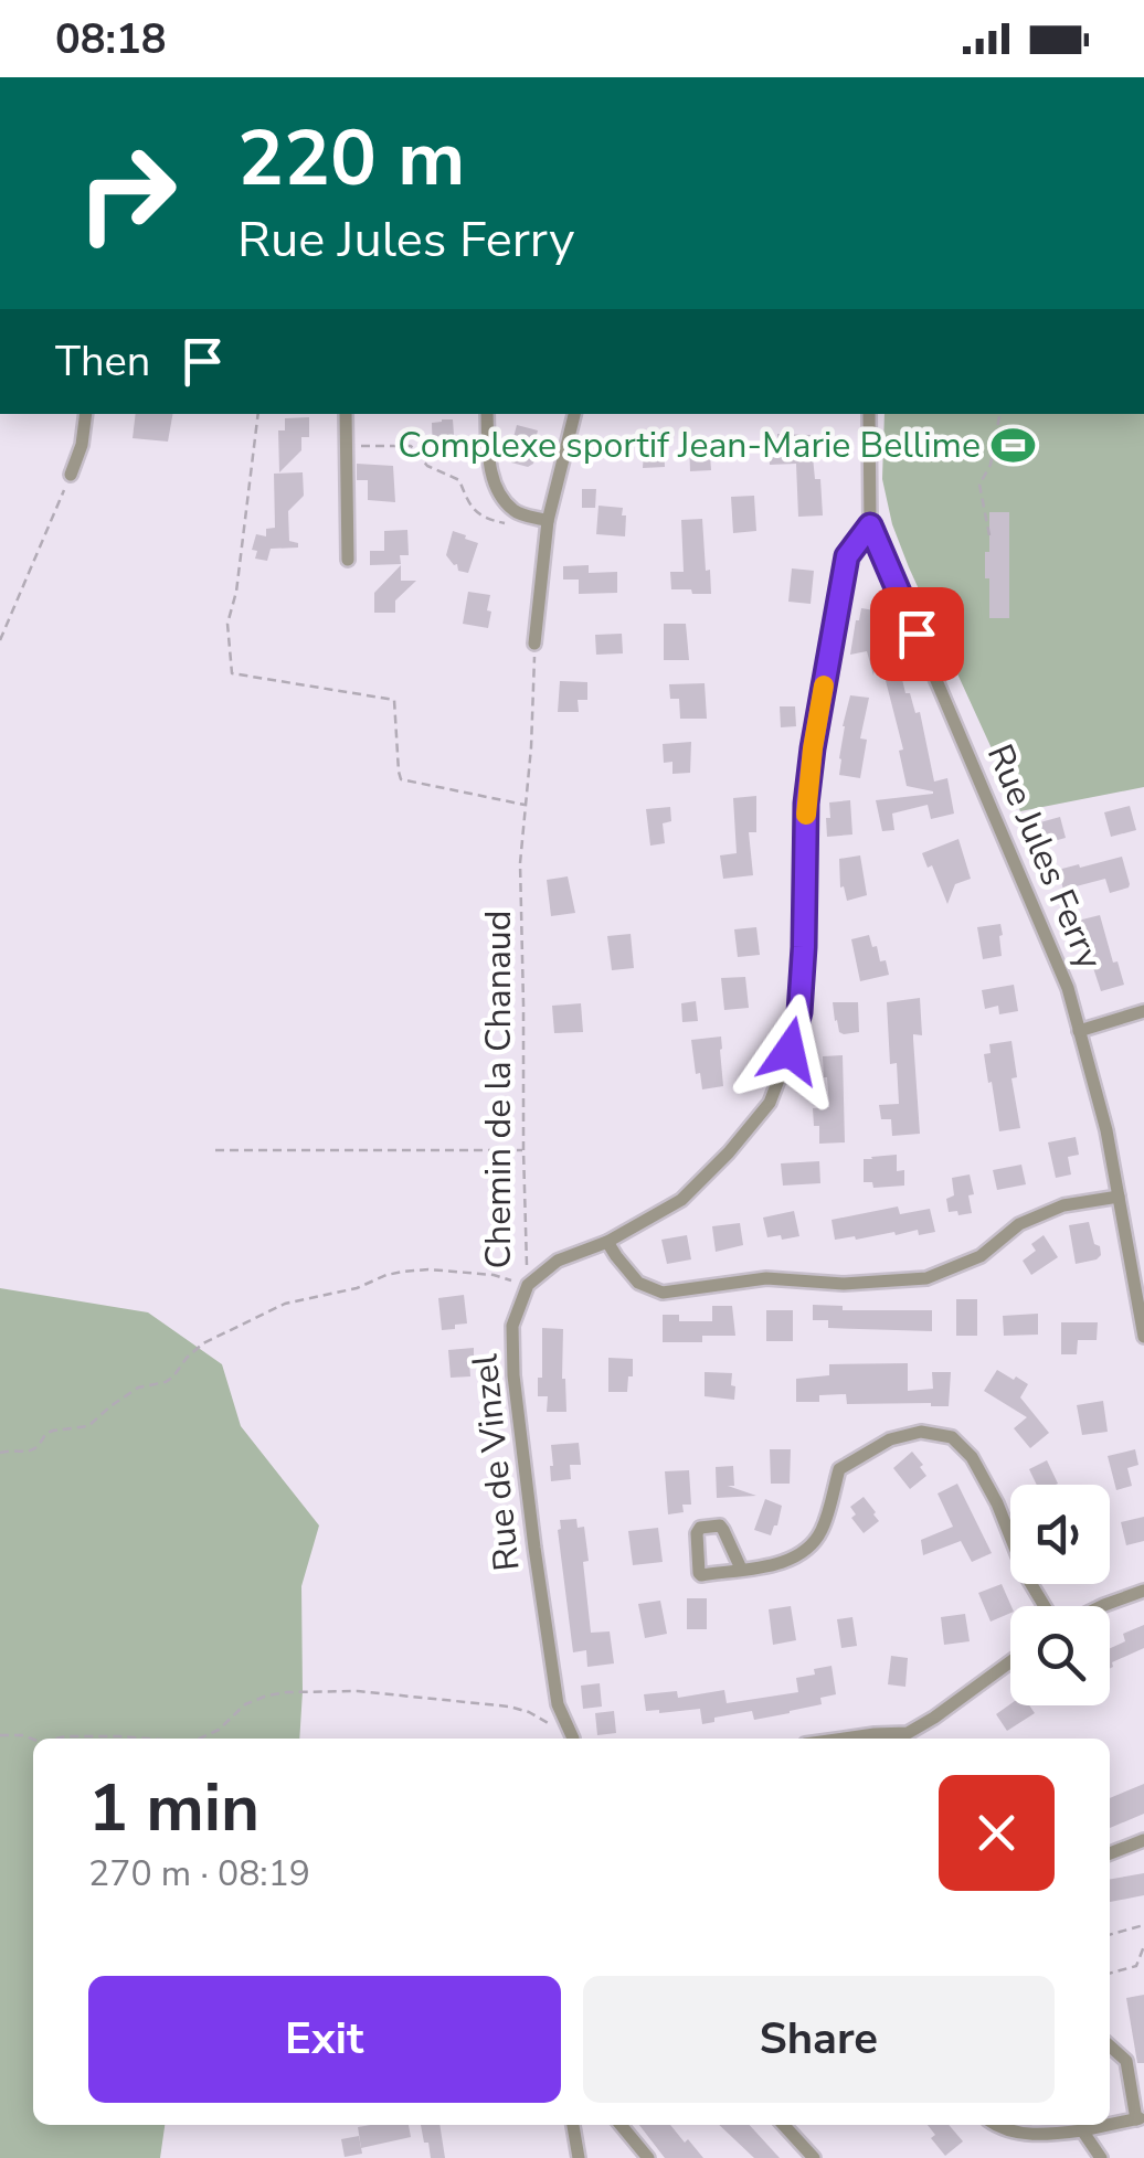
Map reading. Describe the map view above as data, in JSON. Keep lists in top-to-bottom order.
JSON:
{
  "streets": {
    "street": ["Rue Jules Ferry", "Rue de Vinzel"],
    "path": ["Chemin de la Chanaud"]
  },
  "crossings": [
    ["Chemin de la Chanaud", "Rue de Vinzel"]
  ],
  "places": {
    "sports": ["Complexe sportif Jean-Marie Bellime"]
  },
  "page": {
    "status": "08:18",
    "turn": ["220 m", "Rue Jules Ferry"],
    "then": "Then",
    "heading": ["1 min", "270 m · 08:19"],
    "buttons": ["Exit", "Share"]
  }
}
